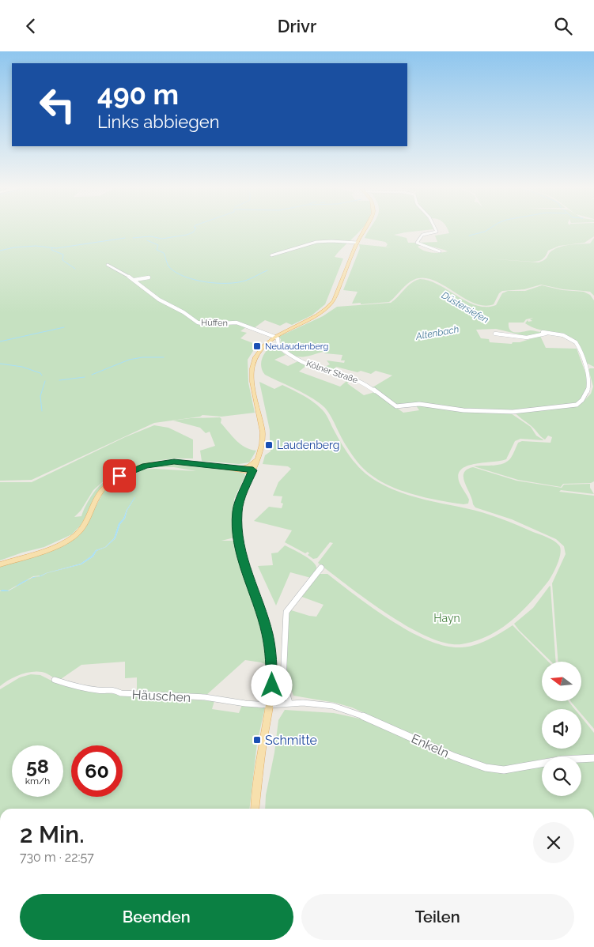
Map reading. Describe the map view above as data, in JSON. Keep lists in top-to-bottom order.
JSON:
{
  "streets": {
    "street": [
      "Hüffen",
      "Kölner Straße",
      "Häuschen",
      "Enkeln"
    ]
  },
  "crossings": [
    ["Hüffen", "Kölner Straße"],
    ["Häuschen", "Enkeln"]
  ],
  "water": ["Düstersiefen", "Altenbach"],
  "parks": ["Hayn"],
  "places": {
    "transit": ["Neulaudenberg", "Laudenberg", "Schmitte"]
  },
  "north": "left",
  "page": {
    "header": "Drivr",
    "turn": ["490 m", "Links abbiegen"],
    "speed": "58 km/h",
    "limit": "60",
    "heading": ["2 Min.", "730 m · 22:57"],
    "buttons": ["Beenden", "Teilen"]
  }
}
